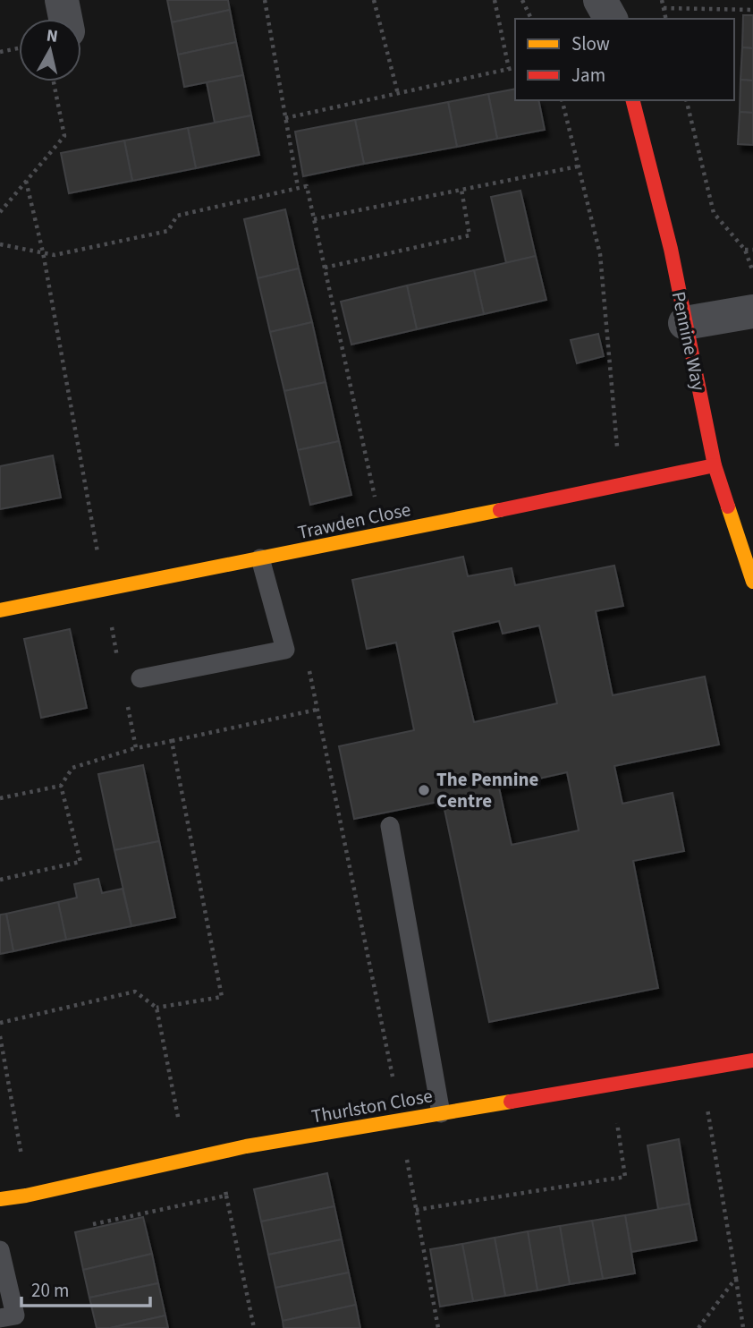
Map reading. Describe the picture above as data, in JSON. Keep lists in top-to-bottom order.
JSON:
{
  "streets": {
    "street": ["Pennine Way", "Trawden Close", "Thurlston Close"]
  },
  "crossings": [
    ["Pennine Way", "Trawden Close"]
  ],
  "places": ["The Pennine Centre"],
  "legend": ["Slow", "Jam"],
  "scale_bar": "20 m",
  "north": "top"
}
